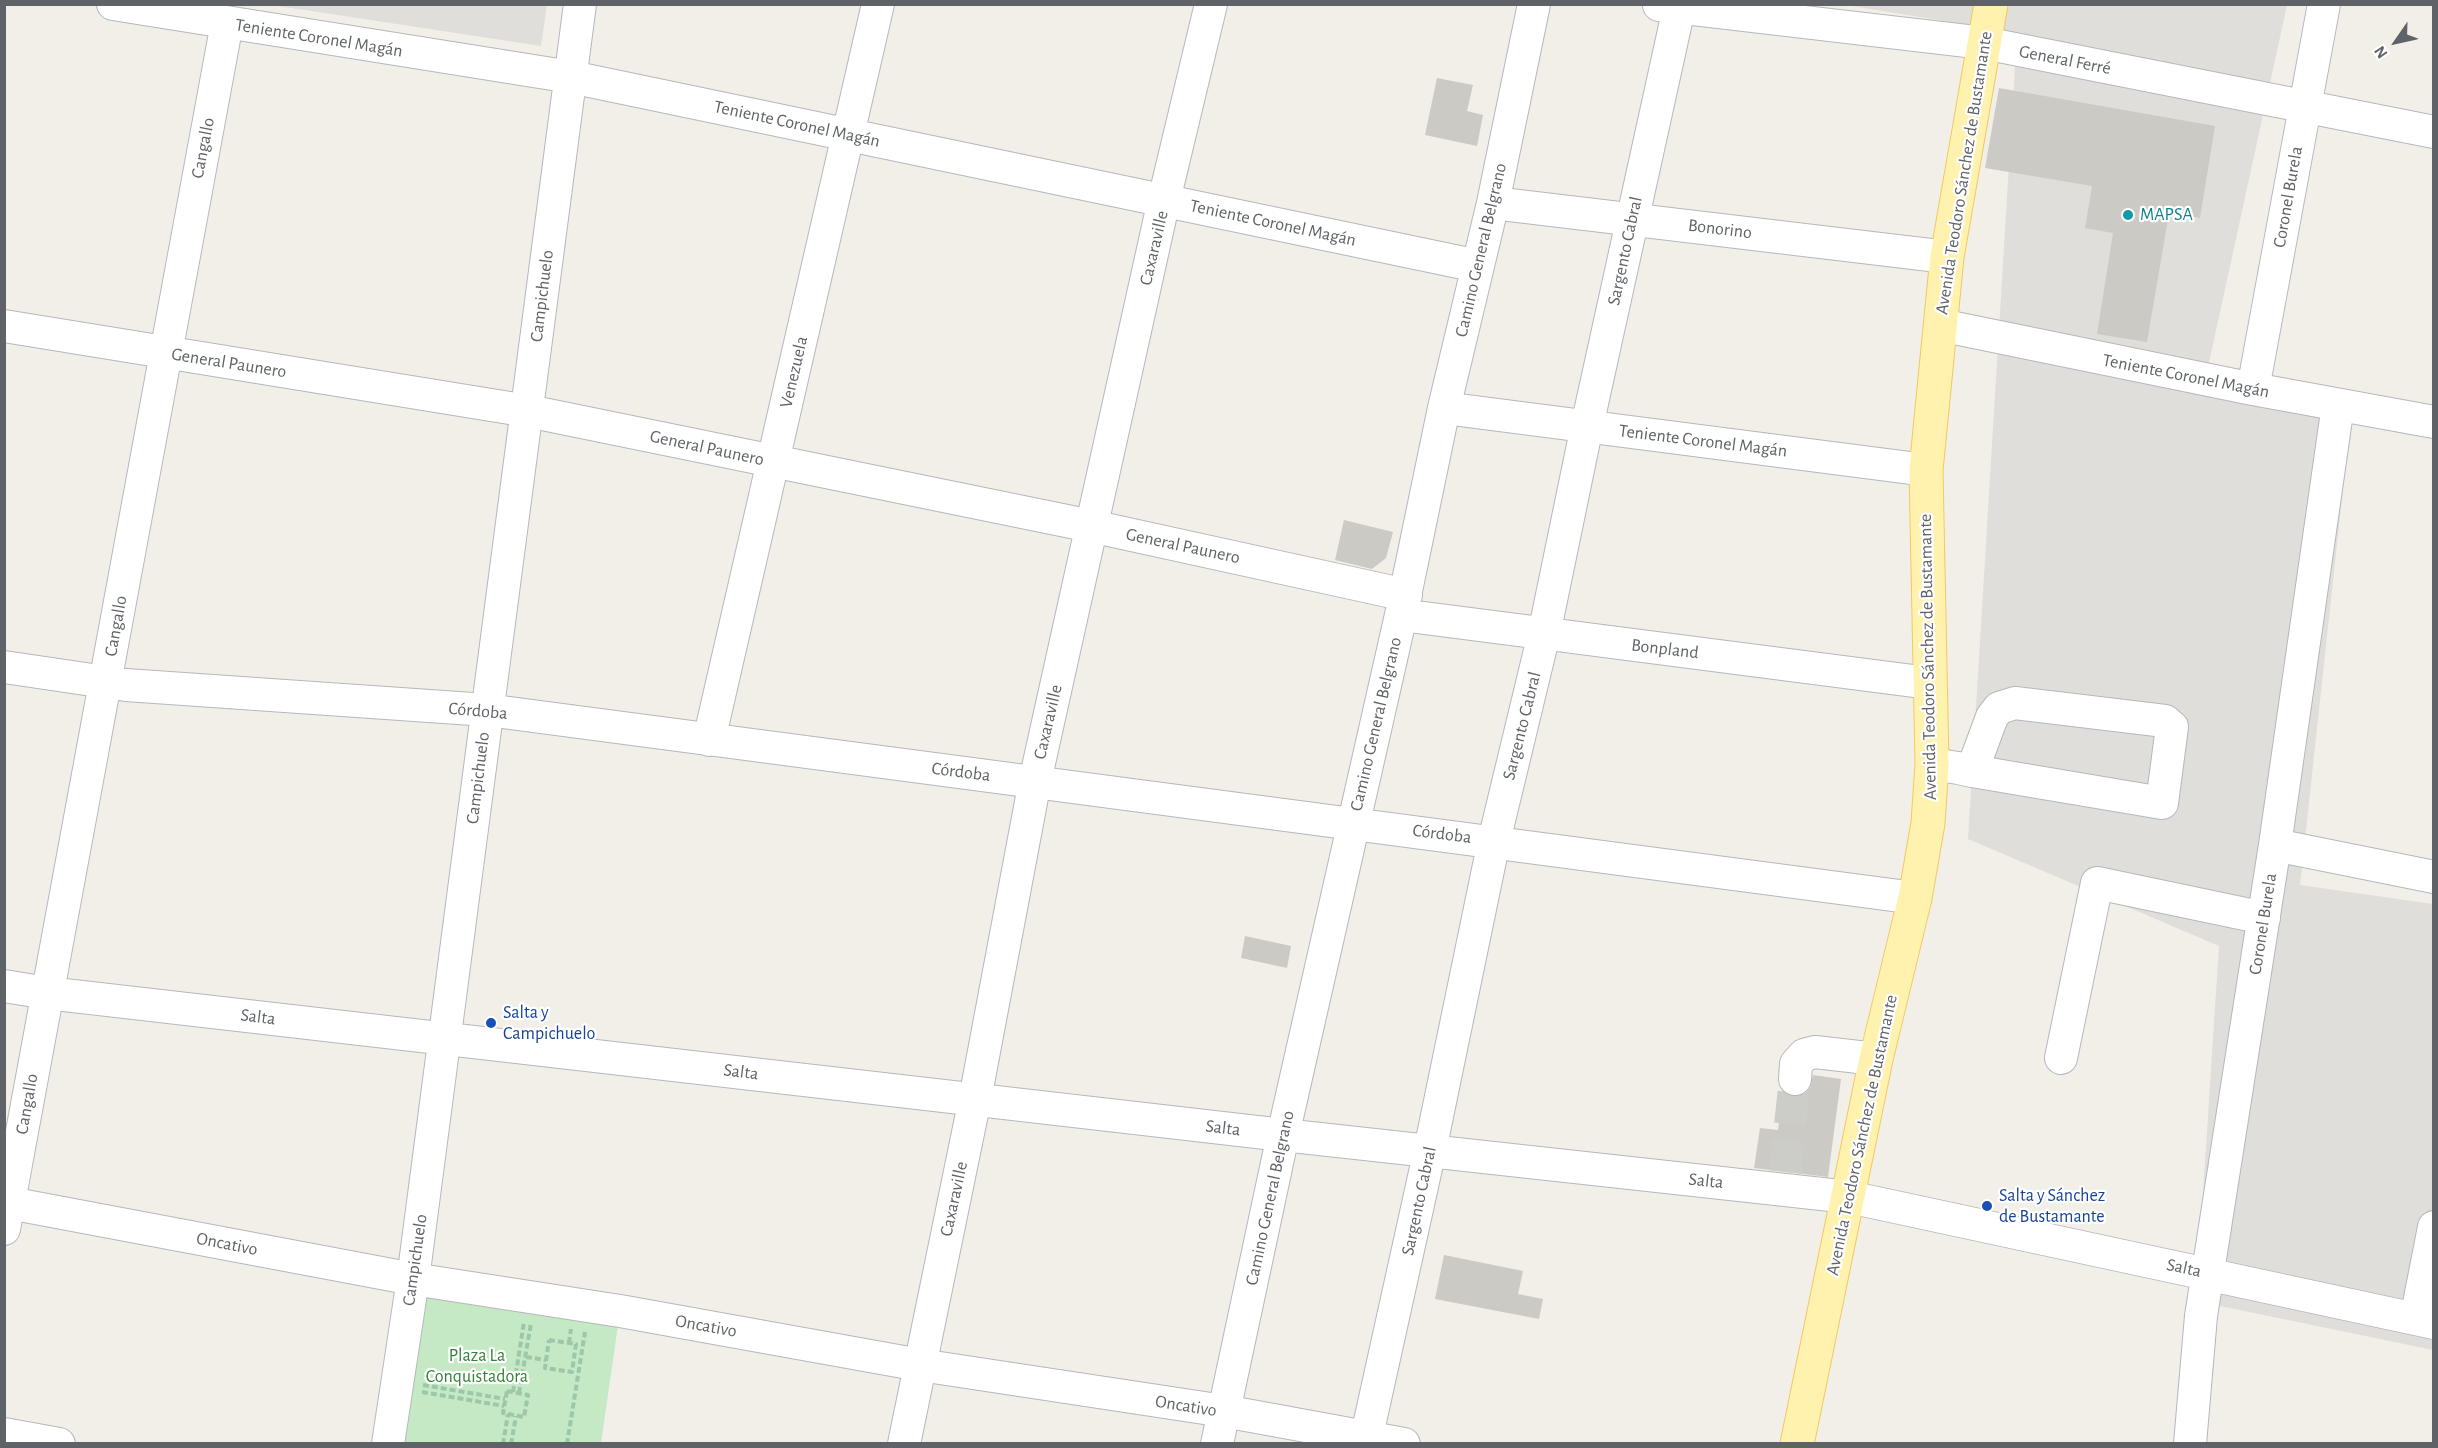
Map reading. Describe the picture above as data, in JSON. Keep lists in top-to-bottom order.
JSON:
{
  "streets": {
    "main road": ["Avenida Teodoro Sánchez de Bustamante"],
    "street": [
      "Teniente Coronel Magán",
      "General Ferré",
      "Cangallo",
      "Coronel Burela",
      "Bonorino",
      "Caxaraville",
      "Camino General Belgrano",
      "Sargento Cabral",
      "Campichuelo",
      "General Paunero",
      "Venezuela",
      "Bonpland",
      "Córdoba",
      "Salta",
      "Oncativo"
    ]
  },
  "crossings": [
    ["Teniente Coronel Magán", "Cangallo"],
    ["Teniente Coronel Magán", "Avenida Teodoro Sánchez de Bustamante"],
    ["Teniente Coronel Magán", "Coronel Burela"],
    ["Teniente Coronel Magán", "Caxaraville"],
    ["Teniente Coronel Magán", "Camino General Belgrano"],
    ["Teniente Coronel Magán", "Sargento Cabral"],
    ["Teniente Coronel Magán", "Campichuelo"],
    ["Teniente Coronel Magán", "Venezuela"],
    ["General Ferré", "Avenida Teodoro Sánchez de Bustamante"],
    ["General Ferré", "Coronel Burela"],
    ["General Ferré", "Sargento Cabral"],
    ["Cangallo", "General Paunero"],
    ["Cangallo", "Córdoba"],
    ["Cangallo", "Salta"],
    ["Cangallo", "Oncativo"],
    ["Avenida Teodoro Sánchez de Bustamante", "Bonorino"],
    ["Avenida Teodoro Sánchez de Bustamante", "Bonpland"],
    ["Avenida Teodoro Sánchez de Bustamante", "Córdoba"],
    ["Avenida Teodoro Sánchez de Bustamante", "Salta"],
    ["Coronel Burela", "Salta"],
    ["Bonorino", "Camino General Belgrano"],
    ["Bonorino", "Sargento Cabral"],
    ["Caxaraville", "General Paunero"],
    ["Caxaraville", "Córdoba"],
    ["Caxaraville", "Salta"],
    ["Caxaraville", "Oncativo"],
    ["Camino General Belgrano", "General Paunero"],
    ["Camino General Belgrano", "Bonpland"],
    ["Camino General Belgrano", "Córdoba"],
    ["Camino General Belgrano", "Salta"],
    ["Camino General Belgrano", "Oncativo"],
    ["Sargento Cabral", "Bonpland"],
    ["Sargento Cabral", "Córdoba"],
    ["Sargento Cabral", "Salta"],
    ["Sargento Cabral", "Oncativo"],
    ["Campichuelo", "General Paunero"],
    ["Campichuelo", "Córdoba"],
    ["Campichuelo", "Salta"],
    ["Campichuelo", "Oncativo"],
    ["General Paunero", "Venezuela"],
    ["General Paunero", "Bonpland"],
    ["Venezuela", "Córdoba"]
  ],
  "parks": ["Plaza La Conquistadora"],
  "places": ["MAPSA", "Salta y Campichuelo", "Salta y Sánchez de Bustamante"],
  "north": "bottom left"
}
